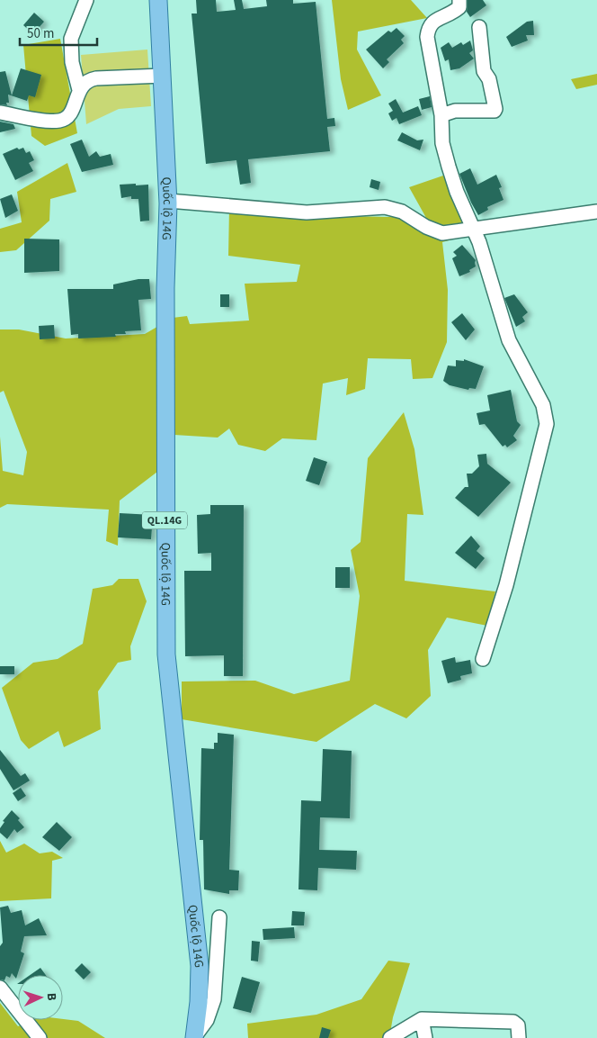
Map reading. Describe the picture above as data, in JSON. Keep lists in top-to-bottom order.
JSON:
{
  "streets": {
    "main road": ["Quốc lộ 14G", "QL.14G"]
  },
  "scale_bar": "50 m",
  "north": "right"
}
